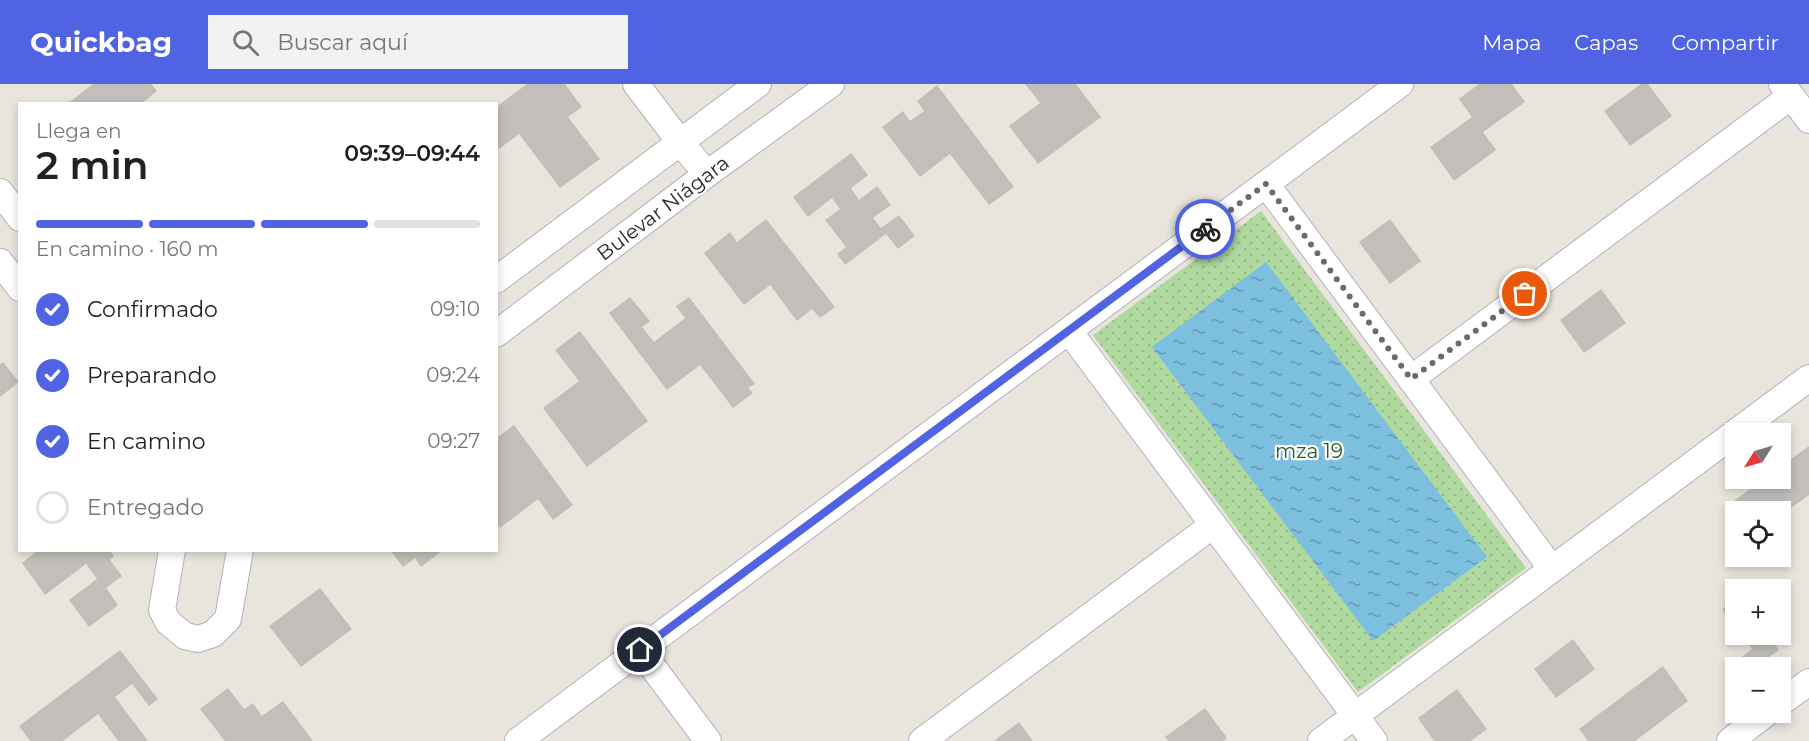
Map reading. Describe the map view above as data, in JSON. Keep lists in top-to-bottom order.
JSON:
{
  "streets": {
    "street": ["Bulevar Niágara"]
  },
  "parks": ["mza 19"],
  "north": "bottom left",
  "page": {
    "header": "Quickbag",
    "search": "Buscar aquí",
    "nav": ["Mapa", "Capas", "Compartir"],
    "heading": ["2 min", "Llega en", "09:39–09:44"],
    "bar": "En camino · 160 m",
    "list": [
      ["Confirmado", "09:10"],
      ["Preparando", "09:24"],
      ["En camino", "09:27"],
      "Entregado"
    ],
    "map_buttons": ["+", "−"]
  }
}
